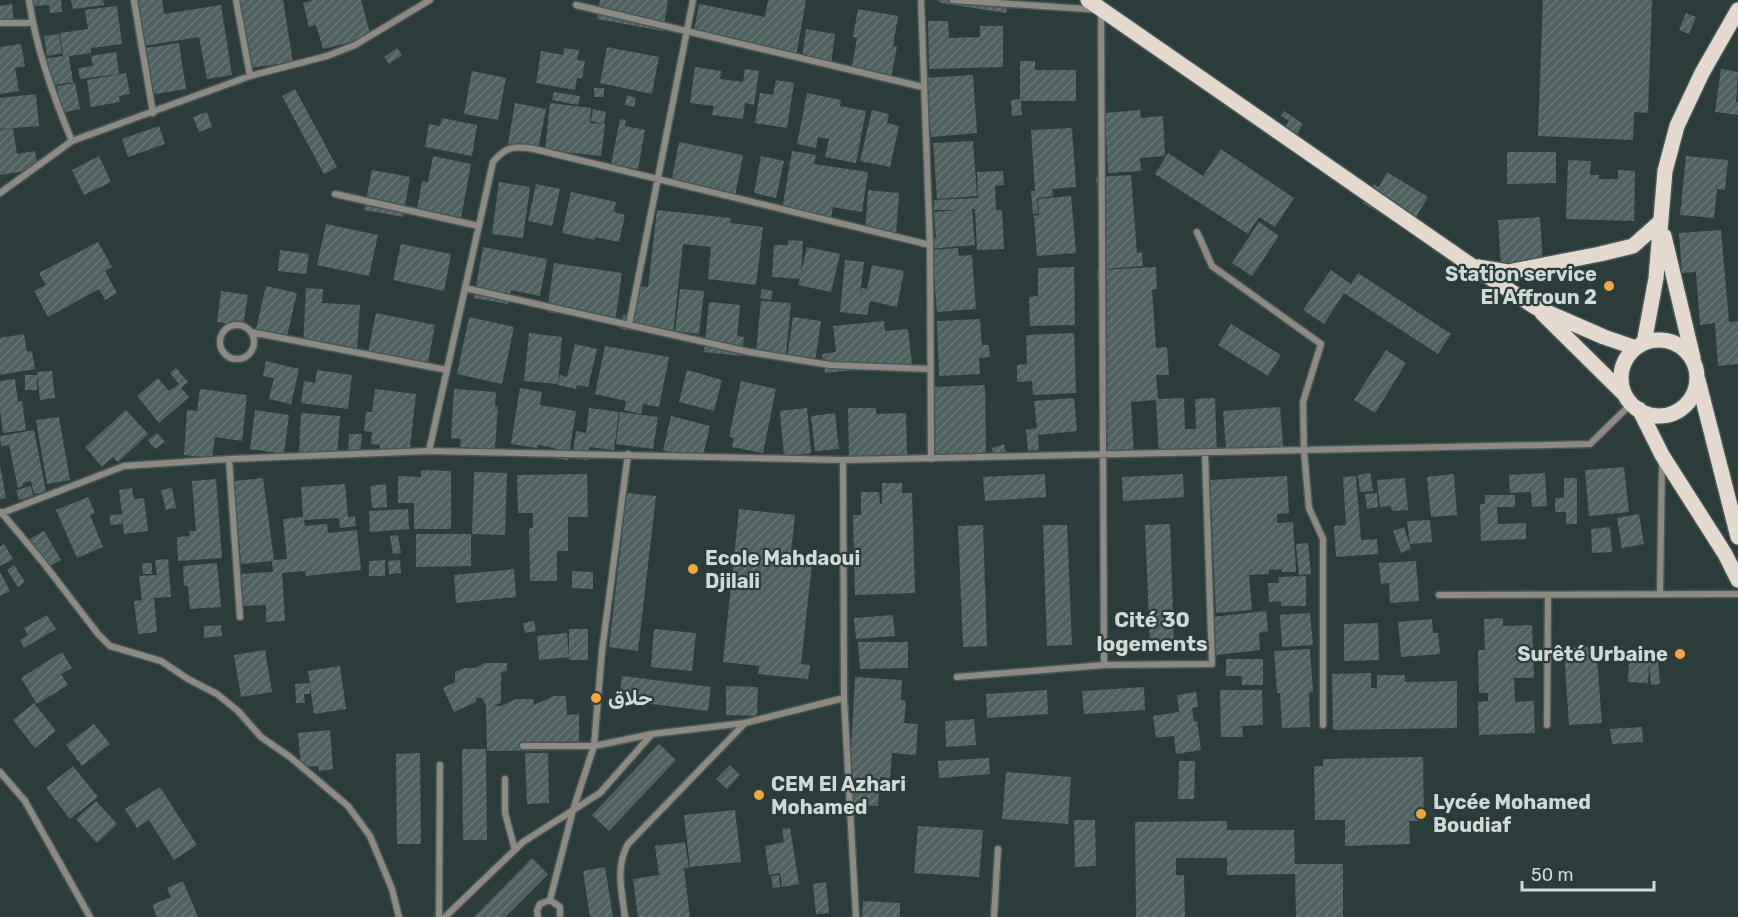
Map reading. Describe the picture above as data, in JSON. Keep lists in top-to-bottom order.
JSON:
{
  "districts": ["Cité 30 logements"],
  "places": [
    "Station service El Affroun 2",
    "Ecole Mahdaoui Djilali",
    "Surêté Urbaine",
    "حلاق",
    "CEM El Azhari Mohamed",
    "Lycée Mohamed Boudiaf"
  ],
  "scale_bar": "50 m"
}
